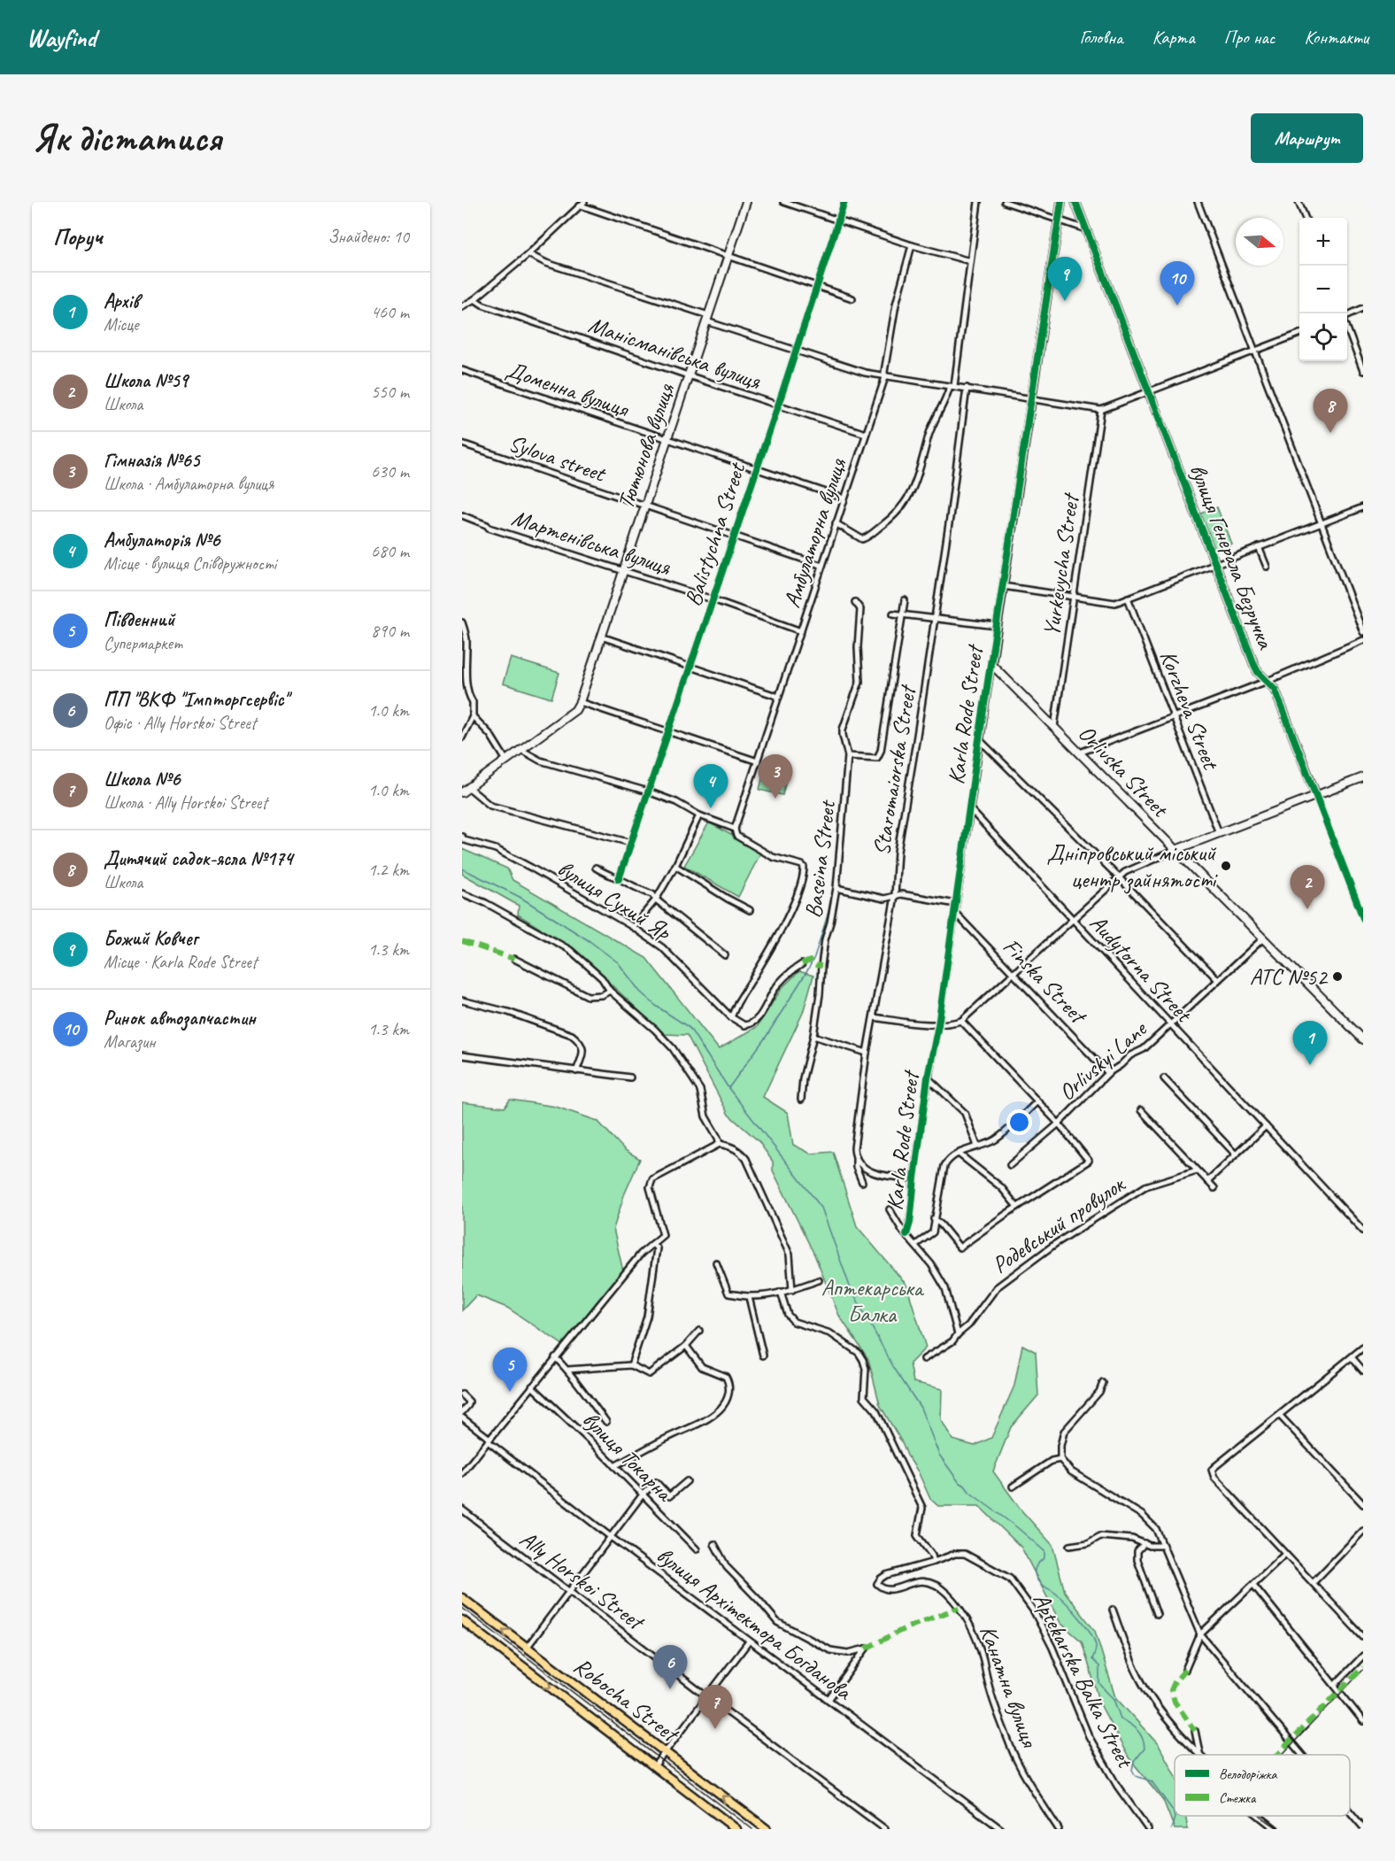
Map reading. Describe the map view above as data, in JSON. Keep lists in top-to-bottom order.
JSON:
{
  "streets": {
    "main road": ["Robocha Street"],
    "street": [
      "Манісманівська вулиця",
      "Доменна вулиця",
      "Тютюнова вулиця",
      "Sylova street",
      "Амбулаторна вулиця",
      "Balistychna Street",
      "Мартенівська вулиця",
      "вулиця Генерала Безручка",
      "Yurkevycha Street",
      "Korzheva Street",
      "Karla Rode Street",
      "Orlivska Street",
      "Staromaiorska Street",
      "Baseina Street",
      "вулиця Сухий Яр",
      "Audytorna Street",
      "Finska Street",
      "Orlivskyi Lane",
      "Родевський провулок",
      "вулиця Токарна",
      "Ally Horskoi Street",
      "вулиця Архітектора Богданова",
      "Aptekarska Balka Street",
      "Канатна вулиця"
    ]
  },
  "crossings": [
    ["Манісманівська вулиця", "Тютюнова вулиця"],
    ["Манісманівська вулиця", "Амбулаторна вулиця"],
    ["Манісманівська вулиця", "Balistychna Street"],
    ["Доменна вулиця", "Тютюнова вулиця"],
    ["Доменна вулиця", "Амбулаторна вулиця"],
    ["Доменна вулиця", "Balistychna Street"],
    ["Тютюнова вулиця", "Sylova street"],
    ["Тютюнова вулиця", "Мартенівська вулиця"],
    ["Sylova street", "Амбулаторна вулиця"],
    ["Sylova street", "Balistychna Street"],
    ["Амбулаторна вулиця", "Мартенівська вулиця"],
    ["Balistychna Street", "Мартенівська вулиця"],
    ["Yurkevycha Street", "Orlivska Street"],
    ["Karla Rode Street", "Orlivska Street"],
    ["Karla Rode Street", "Audytorna Street"],
    ["Karla Rode Street", "Finska Street"],
    ["Orlivska Street", "Orlivskyi Lane"],
    ["Audytorna Street", "Orlivskyi Lane"],
    ["Finska Street", "Orlivskyi Lane"],
    ["Aptekarska Balka Street", "Канатна вулиця"]
  ],
  "parks": ["Аптекарська Балка"],
  "places": ["Дніпровський міський центр зайнятості", "АТС №52"],
  "legend": ["Велодоріжка", "Стежка"],
  "north": "right",
  "page": {
    "header": "Wayfind",
    "nav": [
      "Головна",
      "Карта",
      "Про нас",
      "Контакти"
    ],
    "buttons": "Маршрут",
    "title": "Як дістатися",
    "heading": ["Поруч", "Знайдено: 10"],
    "map_buttons": ["+", "−"],
    "pins": [
      "9",
      "10",
      "8",
      "3",
      "4",
      "2",
      "1",
      "5",
      "6",
      "7"
    ],
    "list": [
      {
        "mark": "1",
        "name": "Архів",
        "note": "Місце",
        "value": "460 m"
      },
      {
        "mark": "2",
        "name": "Школа №59",
        "note": "Школа",
        "value": "550 m"
      },
      {
        "mark": "3",
        "name": "Гімназія №65",
        "note": "Школа · Амбулаторна вулиця",
        "value": "630 m"
      },
      {
        "mark": "4",
        "name": "Амбулаторія №6",
        "note": "Місце · вулиця Співдружності",
        "value": "680 m"
      },
      {
        "mark": "5",
        "name": "Південний",
        "note": "Супермаркет",
        "value": "890 m"
      },
      {
        "mark": "6",
        "name": "ПП \"ВКФ \"Імпторгсервіс\"",
        "note": "Офіс · Ally Horskoi Street",
        "value": "1.0 km"
      },
      {
        "mark": "7",
        "name": "Школа №6",
        "note": "Школа · Ally Horskoi Street",
        "value": "1.0 km"
      },
      {
        "mark": "8",
        "name": "Дитячий садок-ясла №174",
        "note": "Школа",
        "value": "1.2 km"
      },
      {
        "mark": "9",
        "name": "Божий Ковчег",
        "note": "Місце · Karla Rode Street",
        "value": "1.3 km"
      },
      {
        "mark": "10",
        "name": "Ринок автозапчастин",
        "note": "Магазин",
        "value": "1.3 km"
      }
    ]
  }
}
